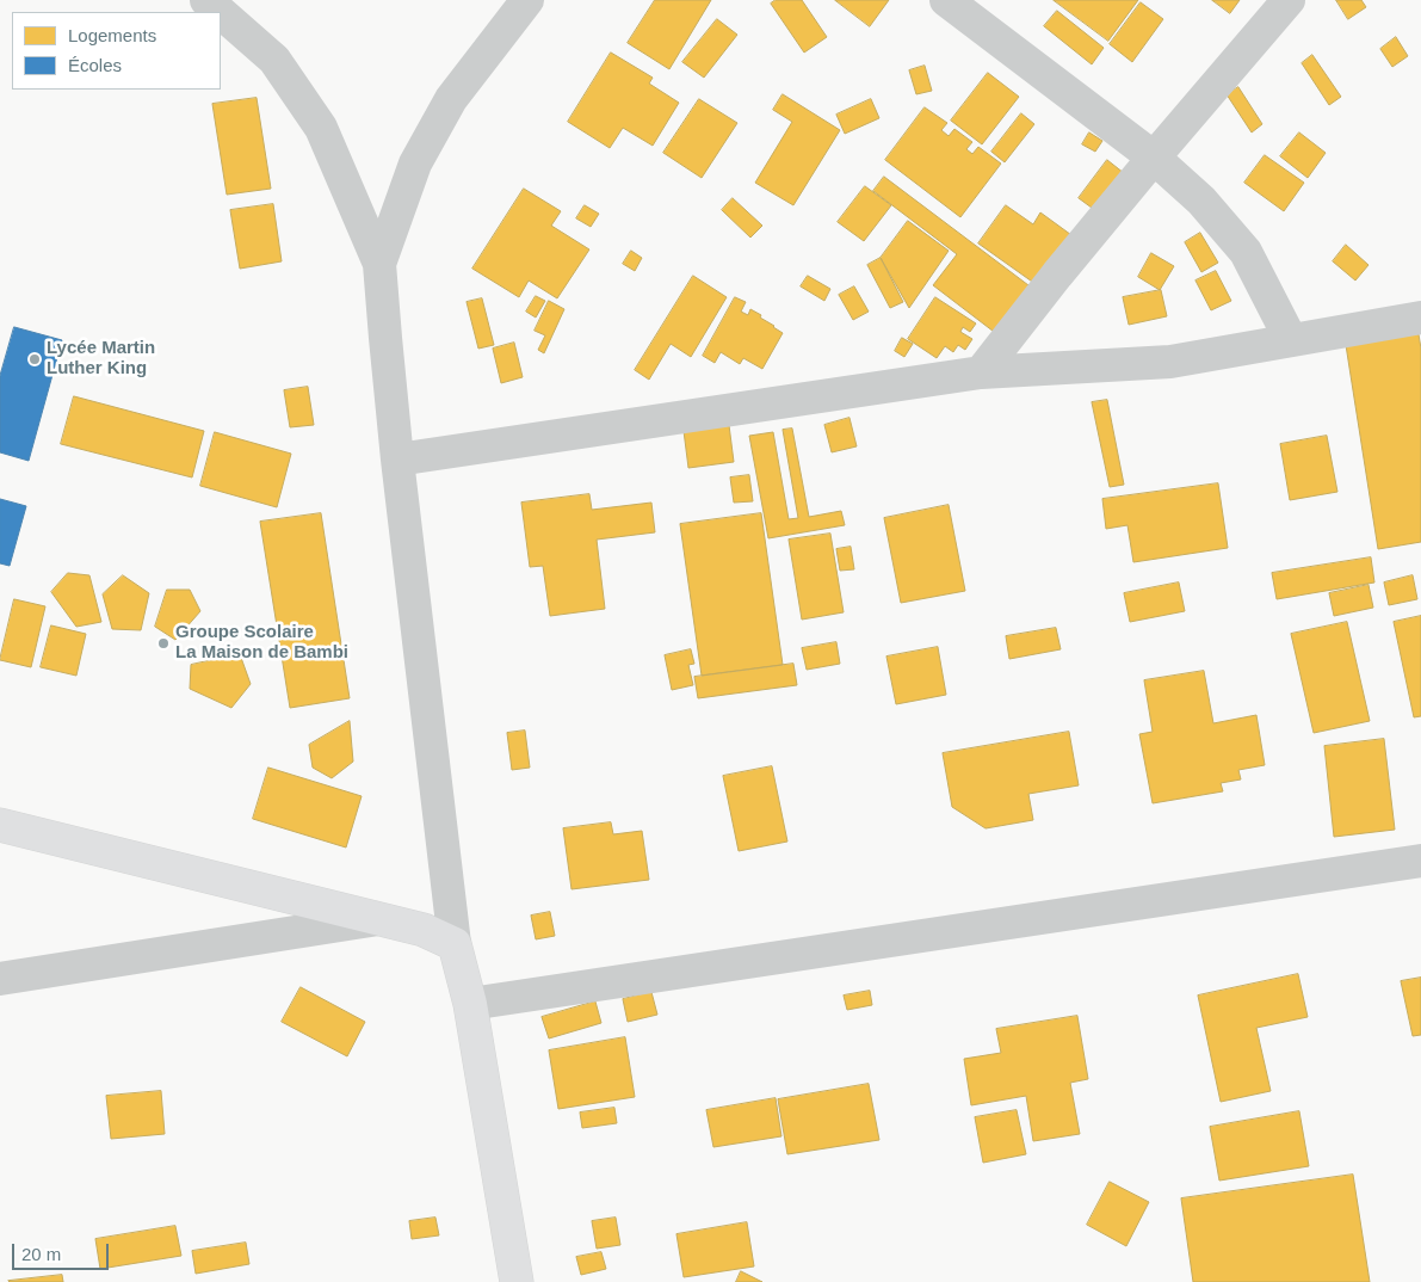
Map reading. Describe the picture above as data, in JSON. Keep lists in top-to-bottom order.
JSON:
{
  "places": ["Lycée Martin Luther King", "Groupe Scolaire La Maison de Bambi"],
  "legend": ["Logements", "Écoles"],
  "scale_bar": "20 m"
}
